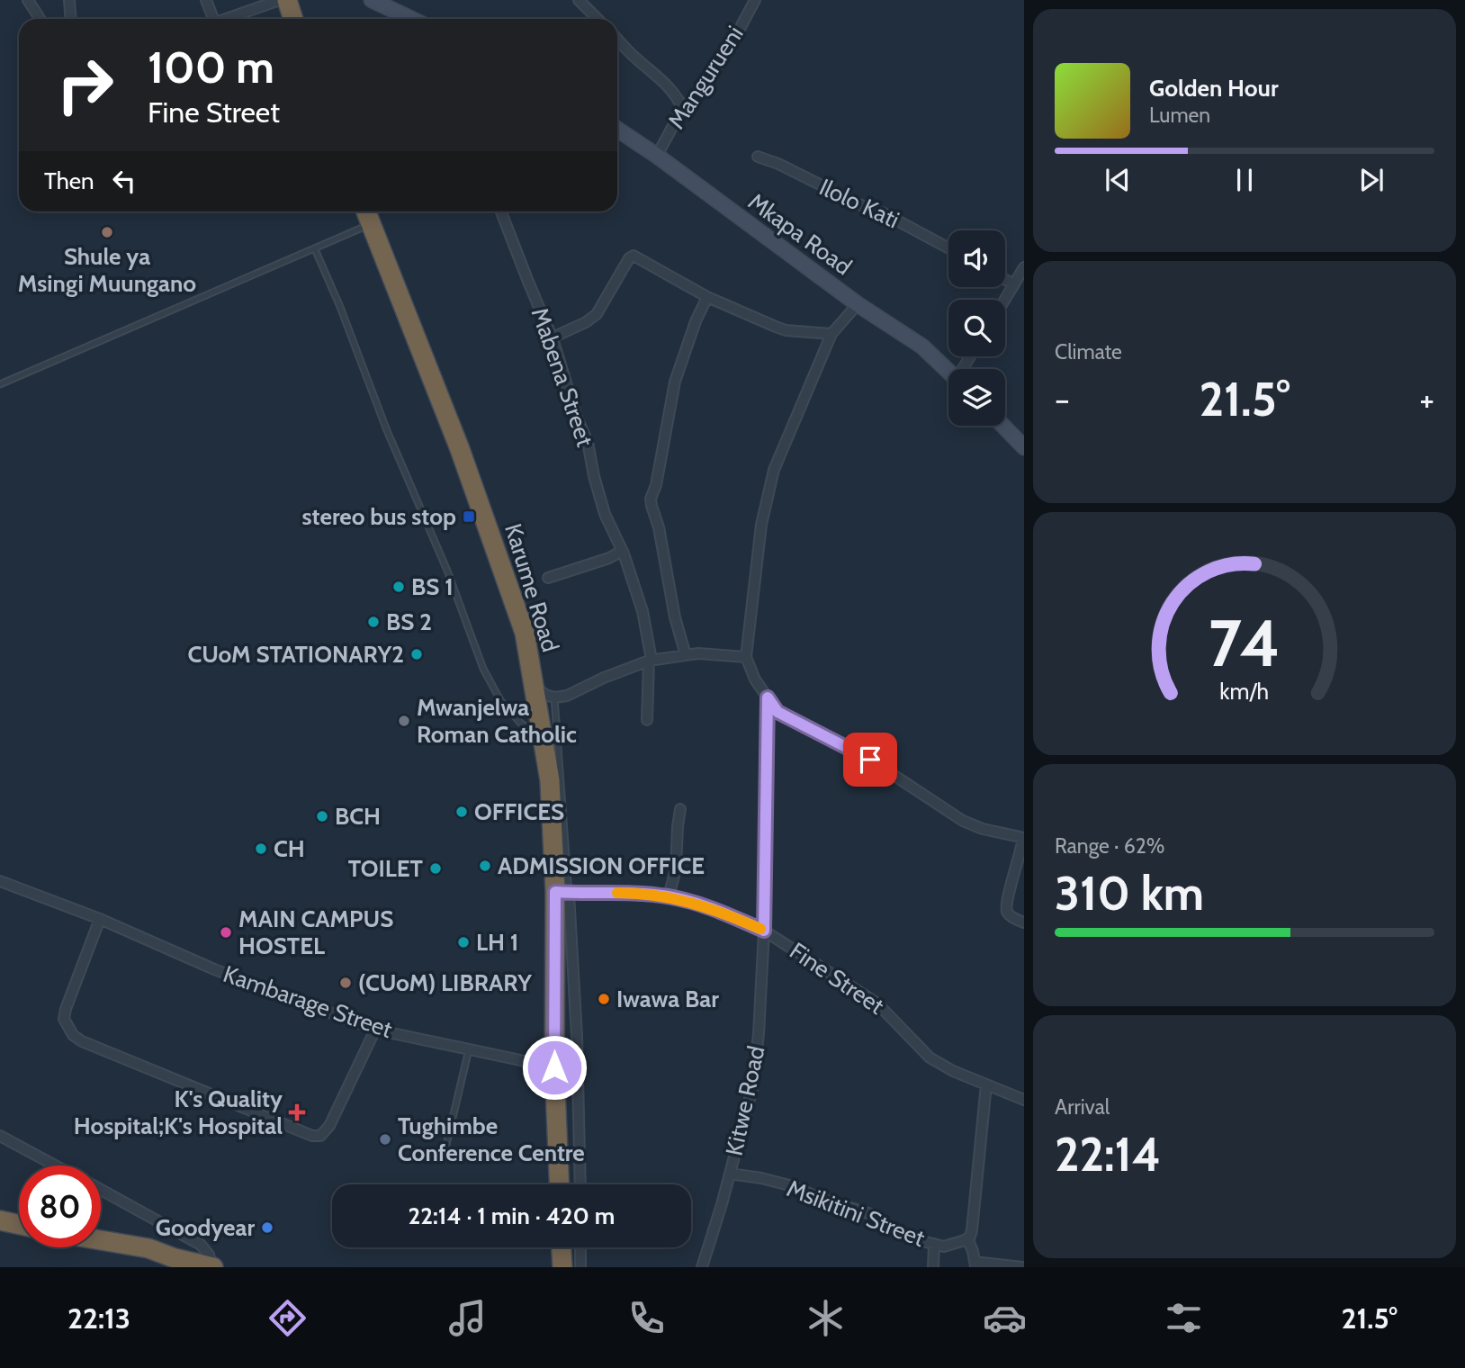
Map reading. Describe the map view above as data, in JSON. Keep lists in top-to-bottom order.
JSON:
{
  "streets": {
    "highway": ["Karume Road"],
    "street": [
      "Mangurueni",
      "Ilolo Kati",
      "Mkapa Road",
      "Mabena Street",
      "Fine Street",
      "Kambarage Street",
      "Kitwe Road",
      "Msikitini Street"
    ]
  },
  "crossings": [
    ["Mangurueni", "Mkapa Road"],
    ["Karume Road", "Fine Street"],
    ["Karume Road", "Kambarage Street"],
    ["Fine Street", "Kitwe Road"],
    ["Kitwe Road", "Msikitini Street"]
  ],
  "places": {
    "other": [
      "Shule ya Msingi Muungano",
      "BS 1",
      "BS 2",
      "CUoM STATIONARY2",
      "Mwanjelwa Roman Catholic",
      "OFFICES",
      "BCH",
      "CH",
      "ADMISSION OFFICE",
      "TOILET",
      "MAIN CAMPUS HOSTEL",
      "LH 1",
      "(CUoM) LIBRARY",
      "Iwawa Bar",
      "Tughimbe Conference Centre",
      "Goodyear"
    ],
    "transit": ["stereo bus stop"],
    "health": ["K's Quality Hospital;K's Hospital"]
  },
  "page": {
    "turn": ["100 m", "Fine Street"],
    "song": ["Golden Hour", "Lumen"],
    "then": "Then",
    "tile": [
      "Climate",
      ["Range · 62%", "310 km"],
      ["Arrival", "22:14"]
    ],
    "heat": ["−", "21.5°", "+"],
    "limit": "80",
    "trip": "22:14 · 1 min · 420 m",
    "tabs": ["22:13", "21.5°"],
    "gauge": ["74", "km/h"]
  }
}
